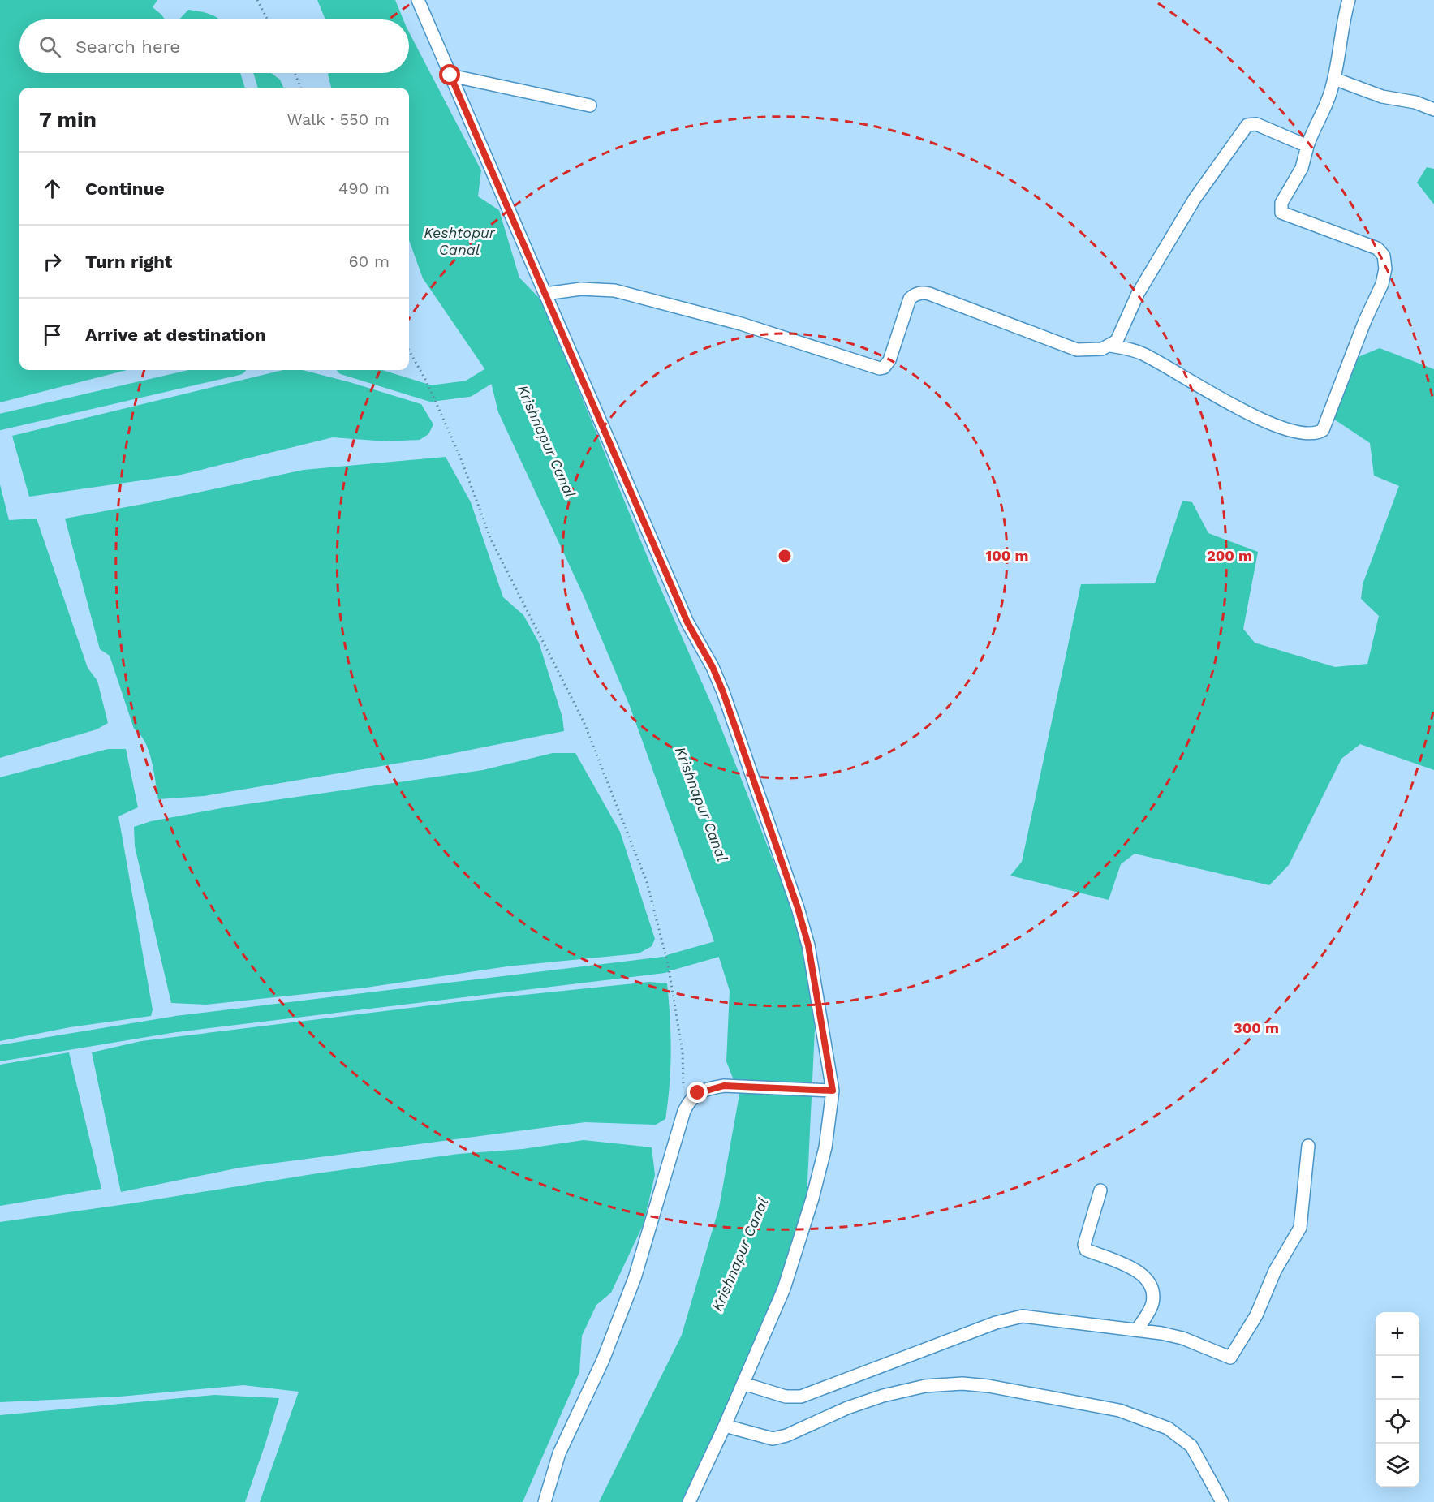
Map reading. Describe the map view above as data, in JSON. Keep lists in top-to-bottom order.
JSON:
{
  "water": ["Keshtopur Canal", "Krishnapur Canal"],
  "page": {
    "search": "Search here",
    "heading": ["7 min", "Walk · 550 m"],
    "list": [
      ["Continue", "490 m"],
      ["Turn right", "60 m"],
      "Arrive at destination"
    ],
    "map_buttons": ["+", "−"]
  },
  "rings": ["100 m", "200 m", "300 m"]
}
